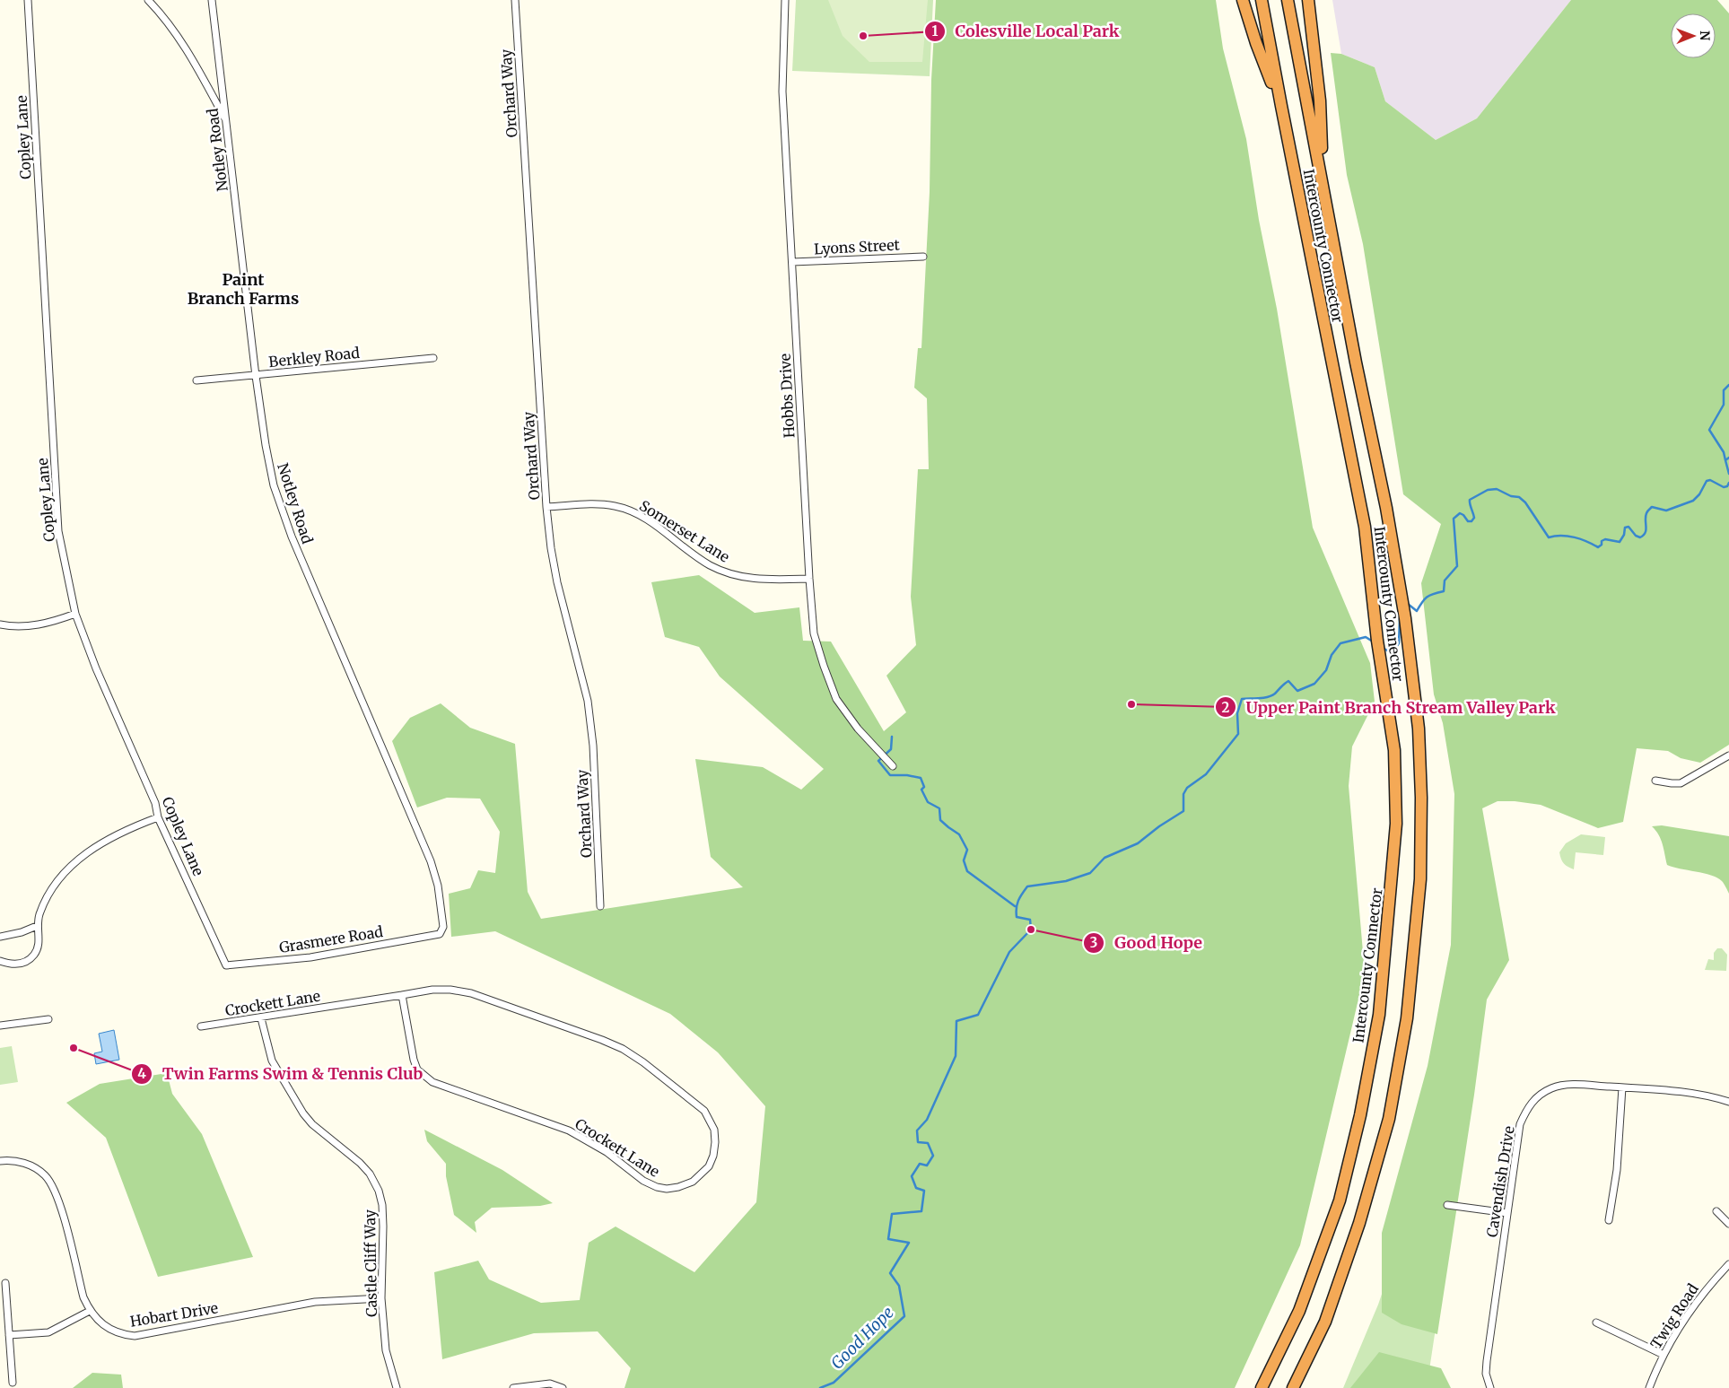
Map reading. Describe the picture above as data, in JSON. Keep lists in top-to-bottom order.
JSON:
{
  "streets": {
    "highway": ["Intercounty Connector"],
    "street": [
      "Orchard Way",
      "Copley Lane",
      "Notley Road",
      "Lyons Street",
      "Berkley Road",
      "Hobbs Drive",
      "Somerset Lane",
      "Grasmere Road",
      "Crockett Lane",
      "Cavendish Drive",
      "Castle Cliff Way",
      "Hobart Drive",
      "Twig Road"
    ]
  },
  "crossings": [
    ["Orchard Way", "Somerset Lane"],
    ["Copley Lane", "Grasmere Road"],
    ["Notley Road", "Berkley Road"],
    ["Notley Road", "Grasmere Road"],
    ["Lyons Street", "Hobbs Drive"],
    ["Hobbs Drive", "Somerset Lane"],
    ["Crockett Lane", "Castle Cliff Way"],
    ["Castle Cliff Way", "Hobart Drive"]
  ],
  "districts": ["Paint Branch Farms"],
  "water": ["Good Hope"],
  "places": [
    "Colesville Local Park",
    "Upper Paint Branch Stream Valley Park",
    "Good Hope",
    "Twin Farms Swim & Tennis Club"
  ],
  "north": "right"
}
